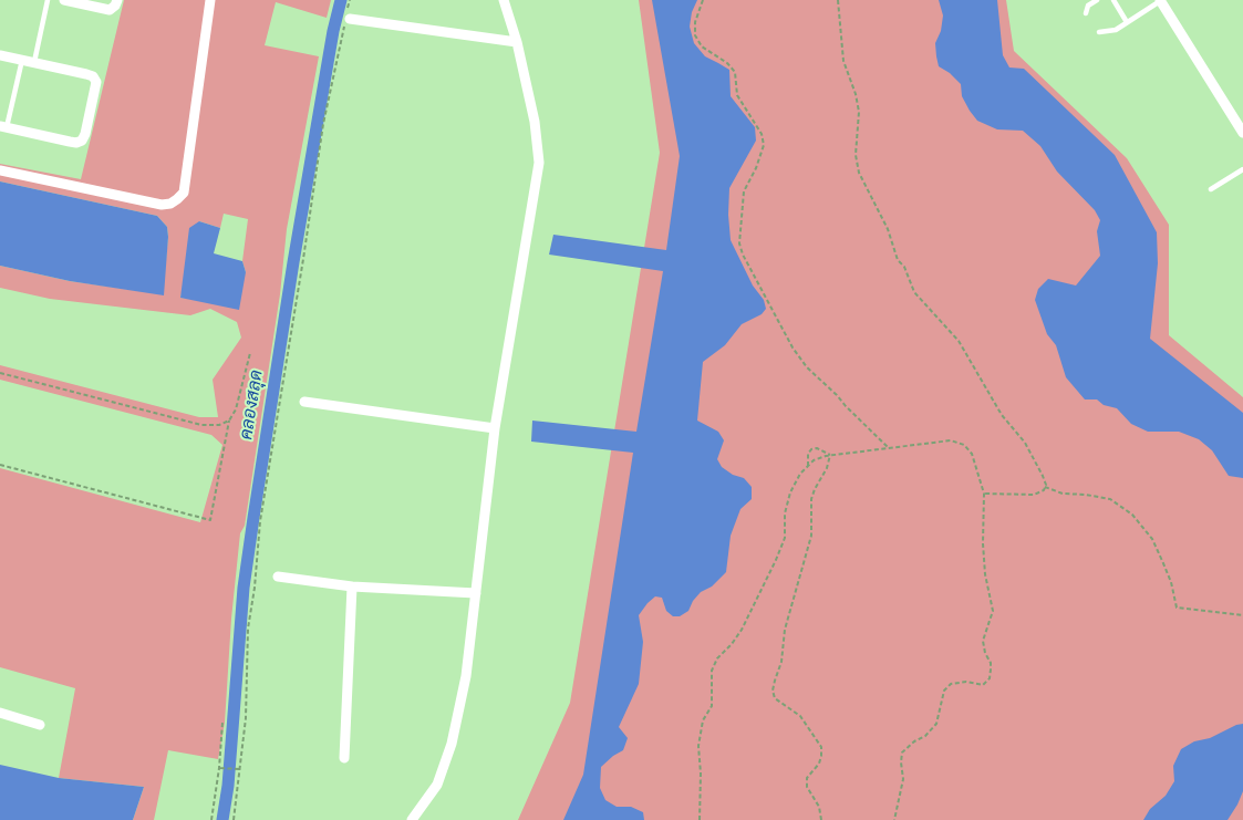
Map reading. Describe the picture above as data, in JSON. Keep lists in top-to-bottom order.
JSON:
{
  "water": ["คลองสลุด"]
}
